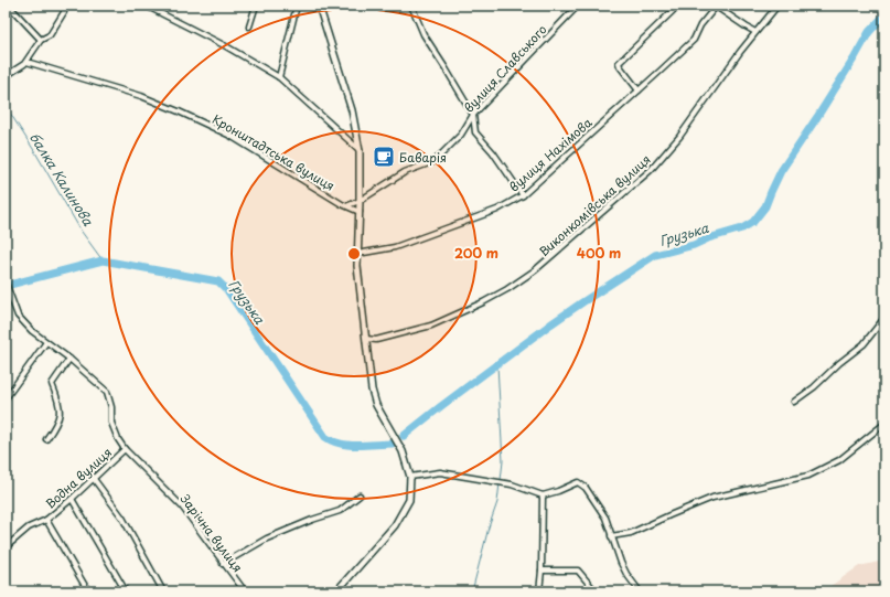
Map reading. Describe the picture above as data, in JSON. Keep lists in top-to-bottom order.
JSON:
{
  "streets": {
    "street": [
      "вулиця Славського",
      "Кронштадтська вулиця",
      "вулиця Нахімова",
      "Виконкомівська вулиця",
      "Водна вулиця",
      "Зарічна вулиця"
    ]
  },
  "crossings": [
    ["вулиця Славського", "Кронштадтська вулиця"],
    ["Водна вулиця", "Зарічна вулиця"]
  ],
  "water": ["балка Калинова", "Грузька"],
  "places": {
    "cafe": ["Баварія"]
  },
  "rings": ["200 m", "400 m"]
}
